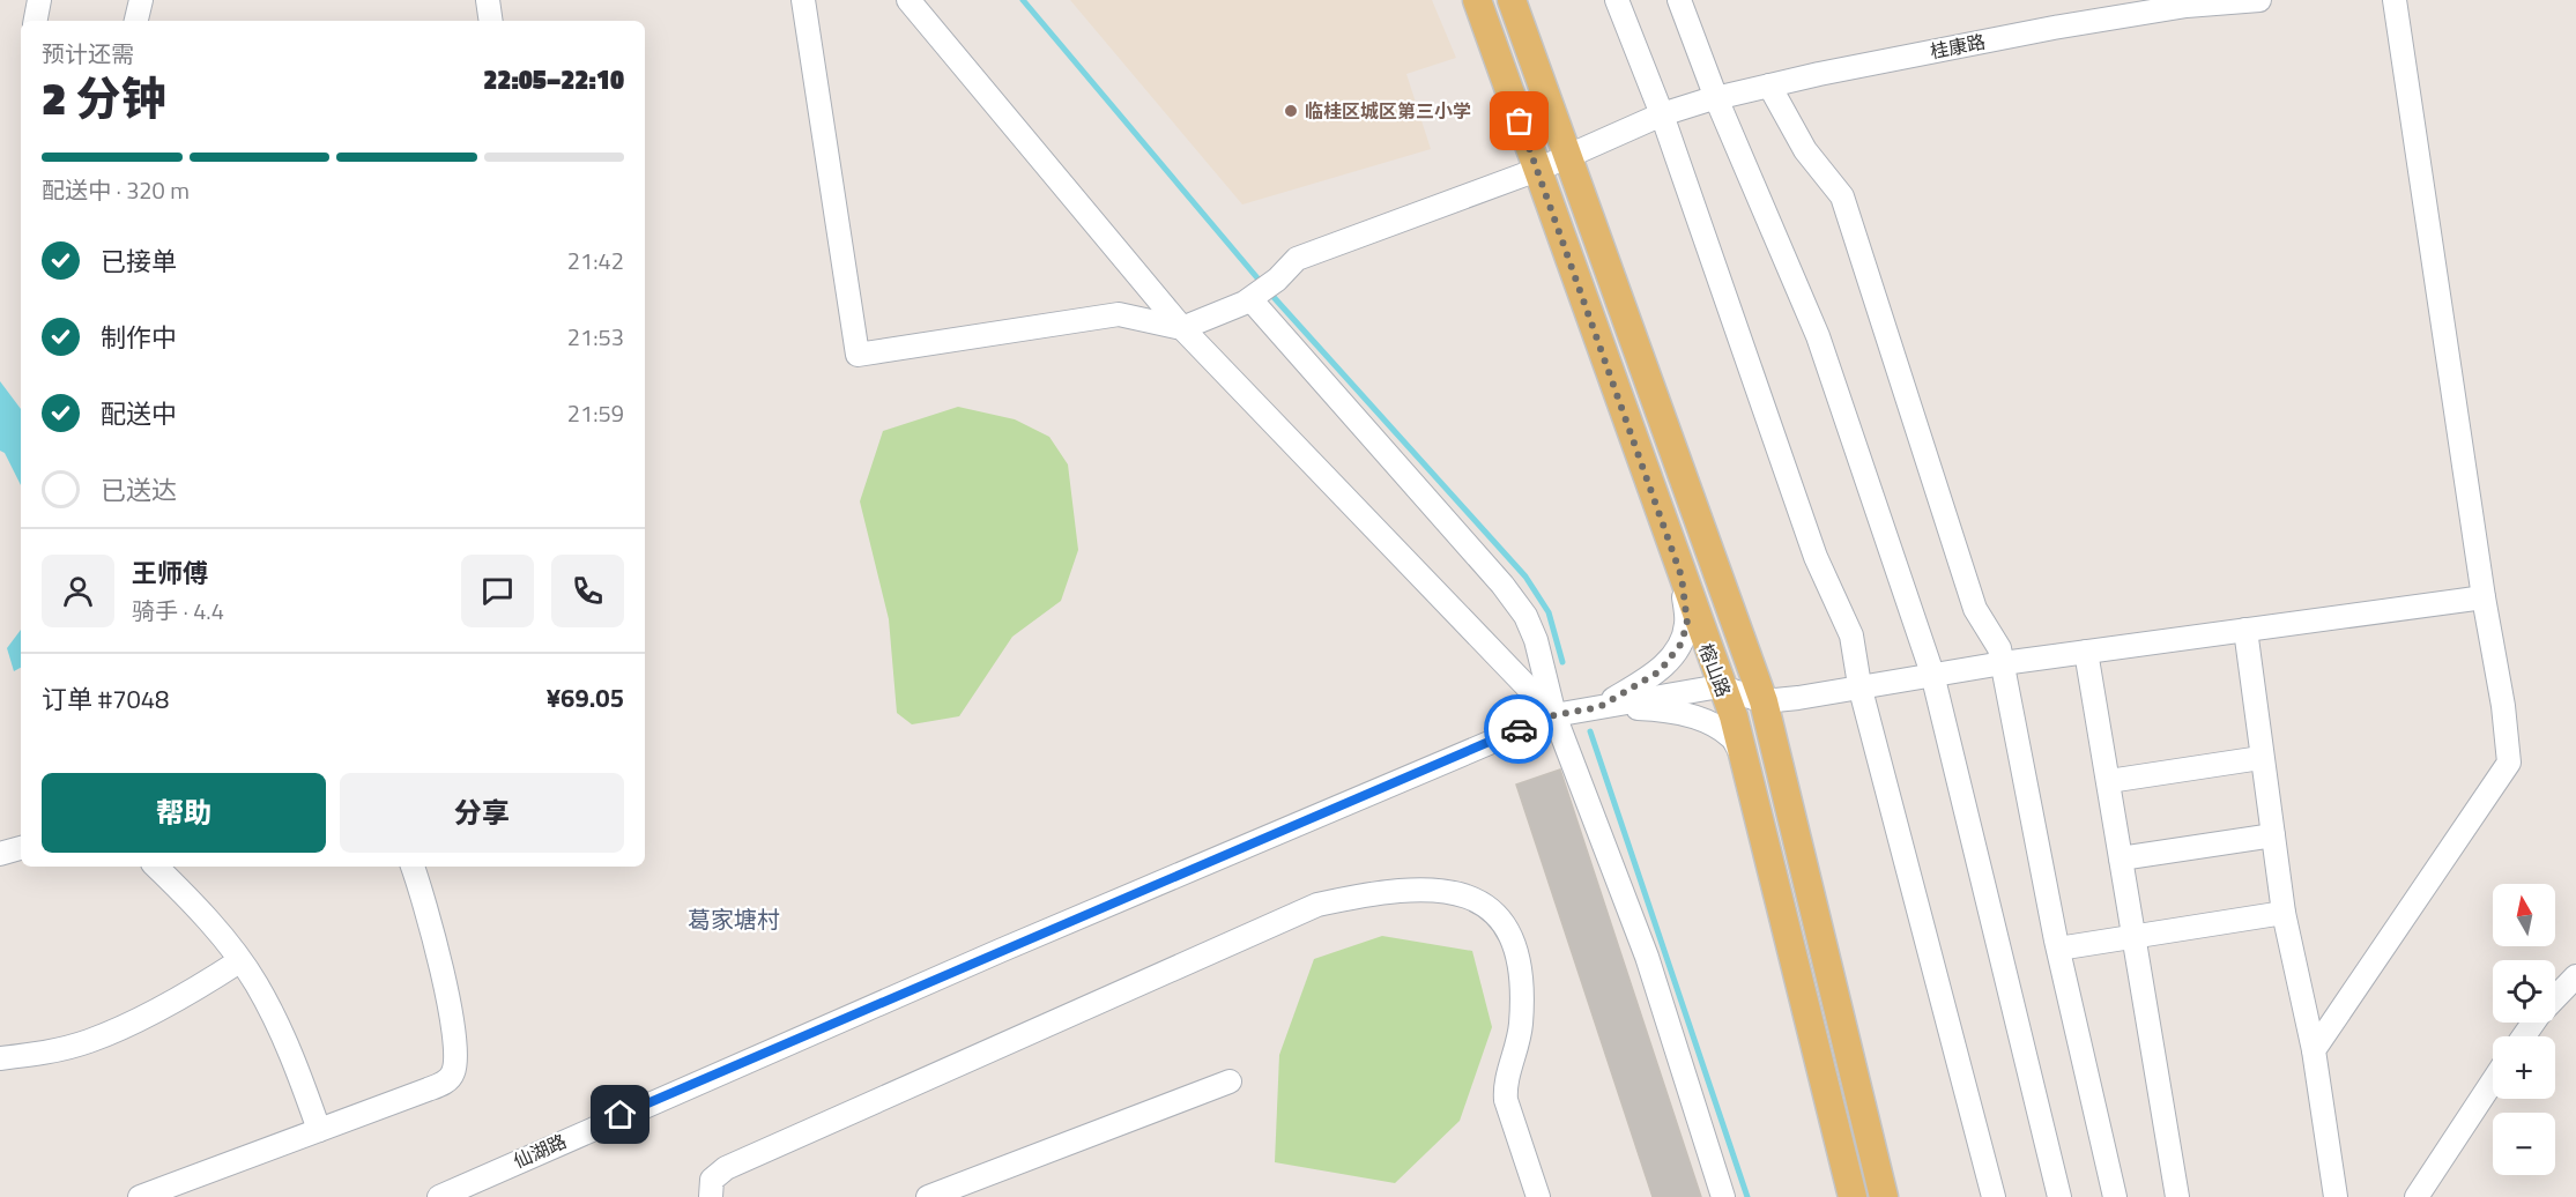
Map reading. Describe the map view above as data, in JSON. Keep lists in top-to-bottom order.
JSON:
{
  "streets": {
    "main road": ["榕山路"],
    "street": ["桂康路", "仙湖路"]
  },
  "crossings": [
    ["桂康路", "榕山路"],
    ["榕山路", "仙湖路"]
  ],
  "districts": ["葛家塘村"],
  "places": ["临桂区城区第三小学"],
  "north": "top",
  "page": {
    "heading": ["2 分钟", "预计还需", "22:05–22:10"],
    "panel": [
      "王师傅",
      "骑手 · 4.4",
      "订单 #7048",
      "¥69.05"
    ],
    "bar": "配送中 · 320 m",
    "list": [
      ["已接单", "21:42"],
      ["制作中", "21:53"],
      ["配送中", "21:59"],
      "已送达"
    ],
    "buttons": ["帮助", "分享"],
    "map_buttons": ["+", "−"]
  }
}
